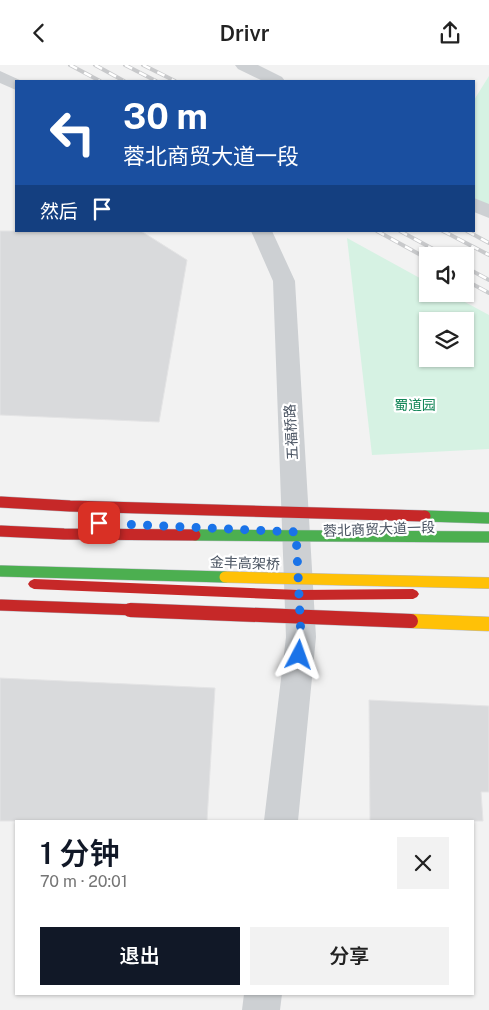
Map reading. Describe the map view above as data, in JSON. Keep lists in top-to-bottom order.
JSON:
{
  "streets": {
    "main road": ["蓉北商贸大道一段", "金丰高架桥"],
    "street": ["五福桥路"]
  },
  "crossings": [
    ["五福桥路", "蓉北商贸大道一段"]
  ],
  "parks": ["蜀道园"],
  "page": {
    "header": "Drivr",
    "turn": ["30 m", "蓉北商贸大道一段"],
    "then": "然后",
    "heading": ["1 分钟", "70 m · 20:01"],
    "buttons": ["退出", "分享"]
  }
}
